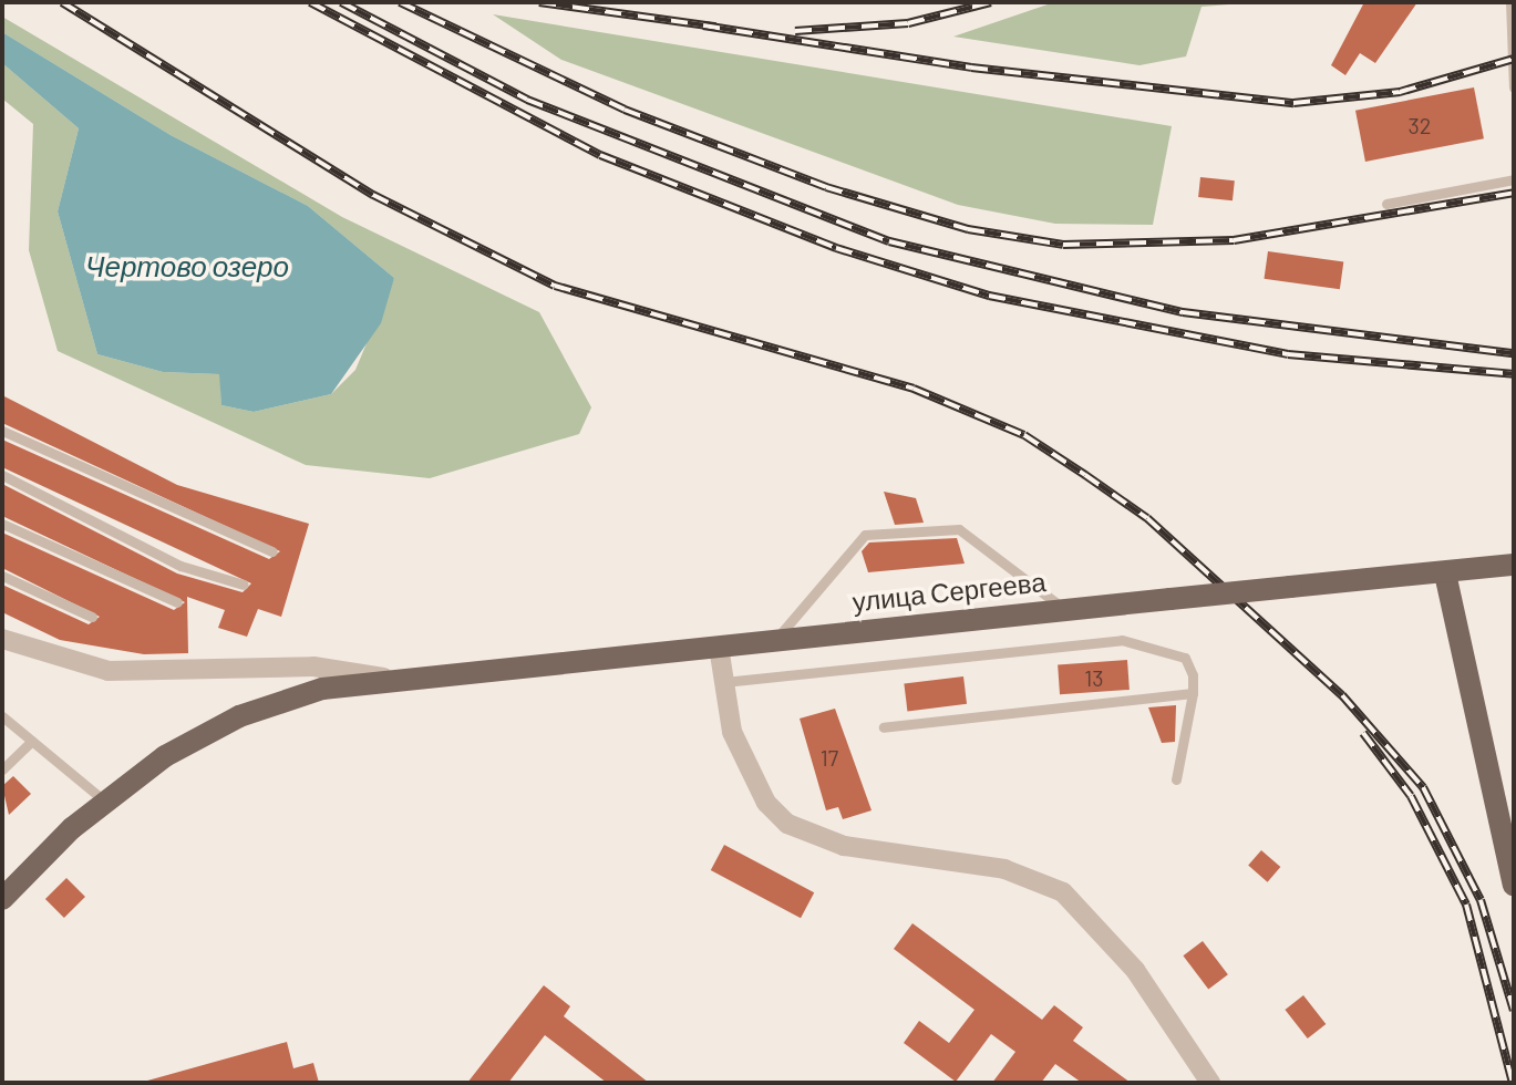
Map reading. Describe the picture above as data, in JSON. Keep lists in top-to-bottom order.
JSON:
{
  "streets": {
    "main road": ["улица Сергеева"]
  },
  "water": ["Чертово озеро"],
  "house_numbers": ["32", "13", "17"]
}
